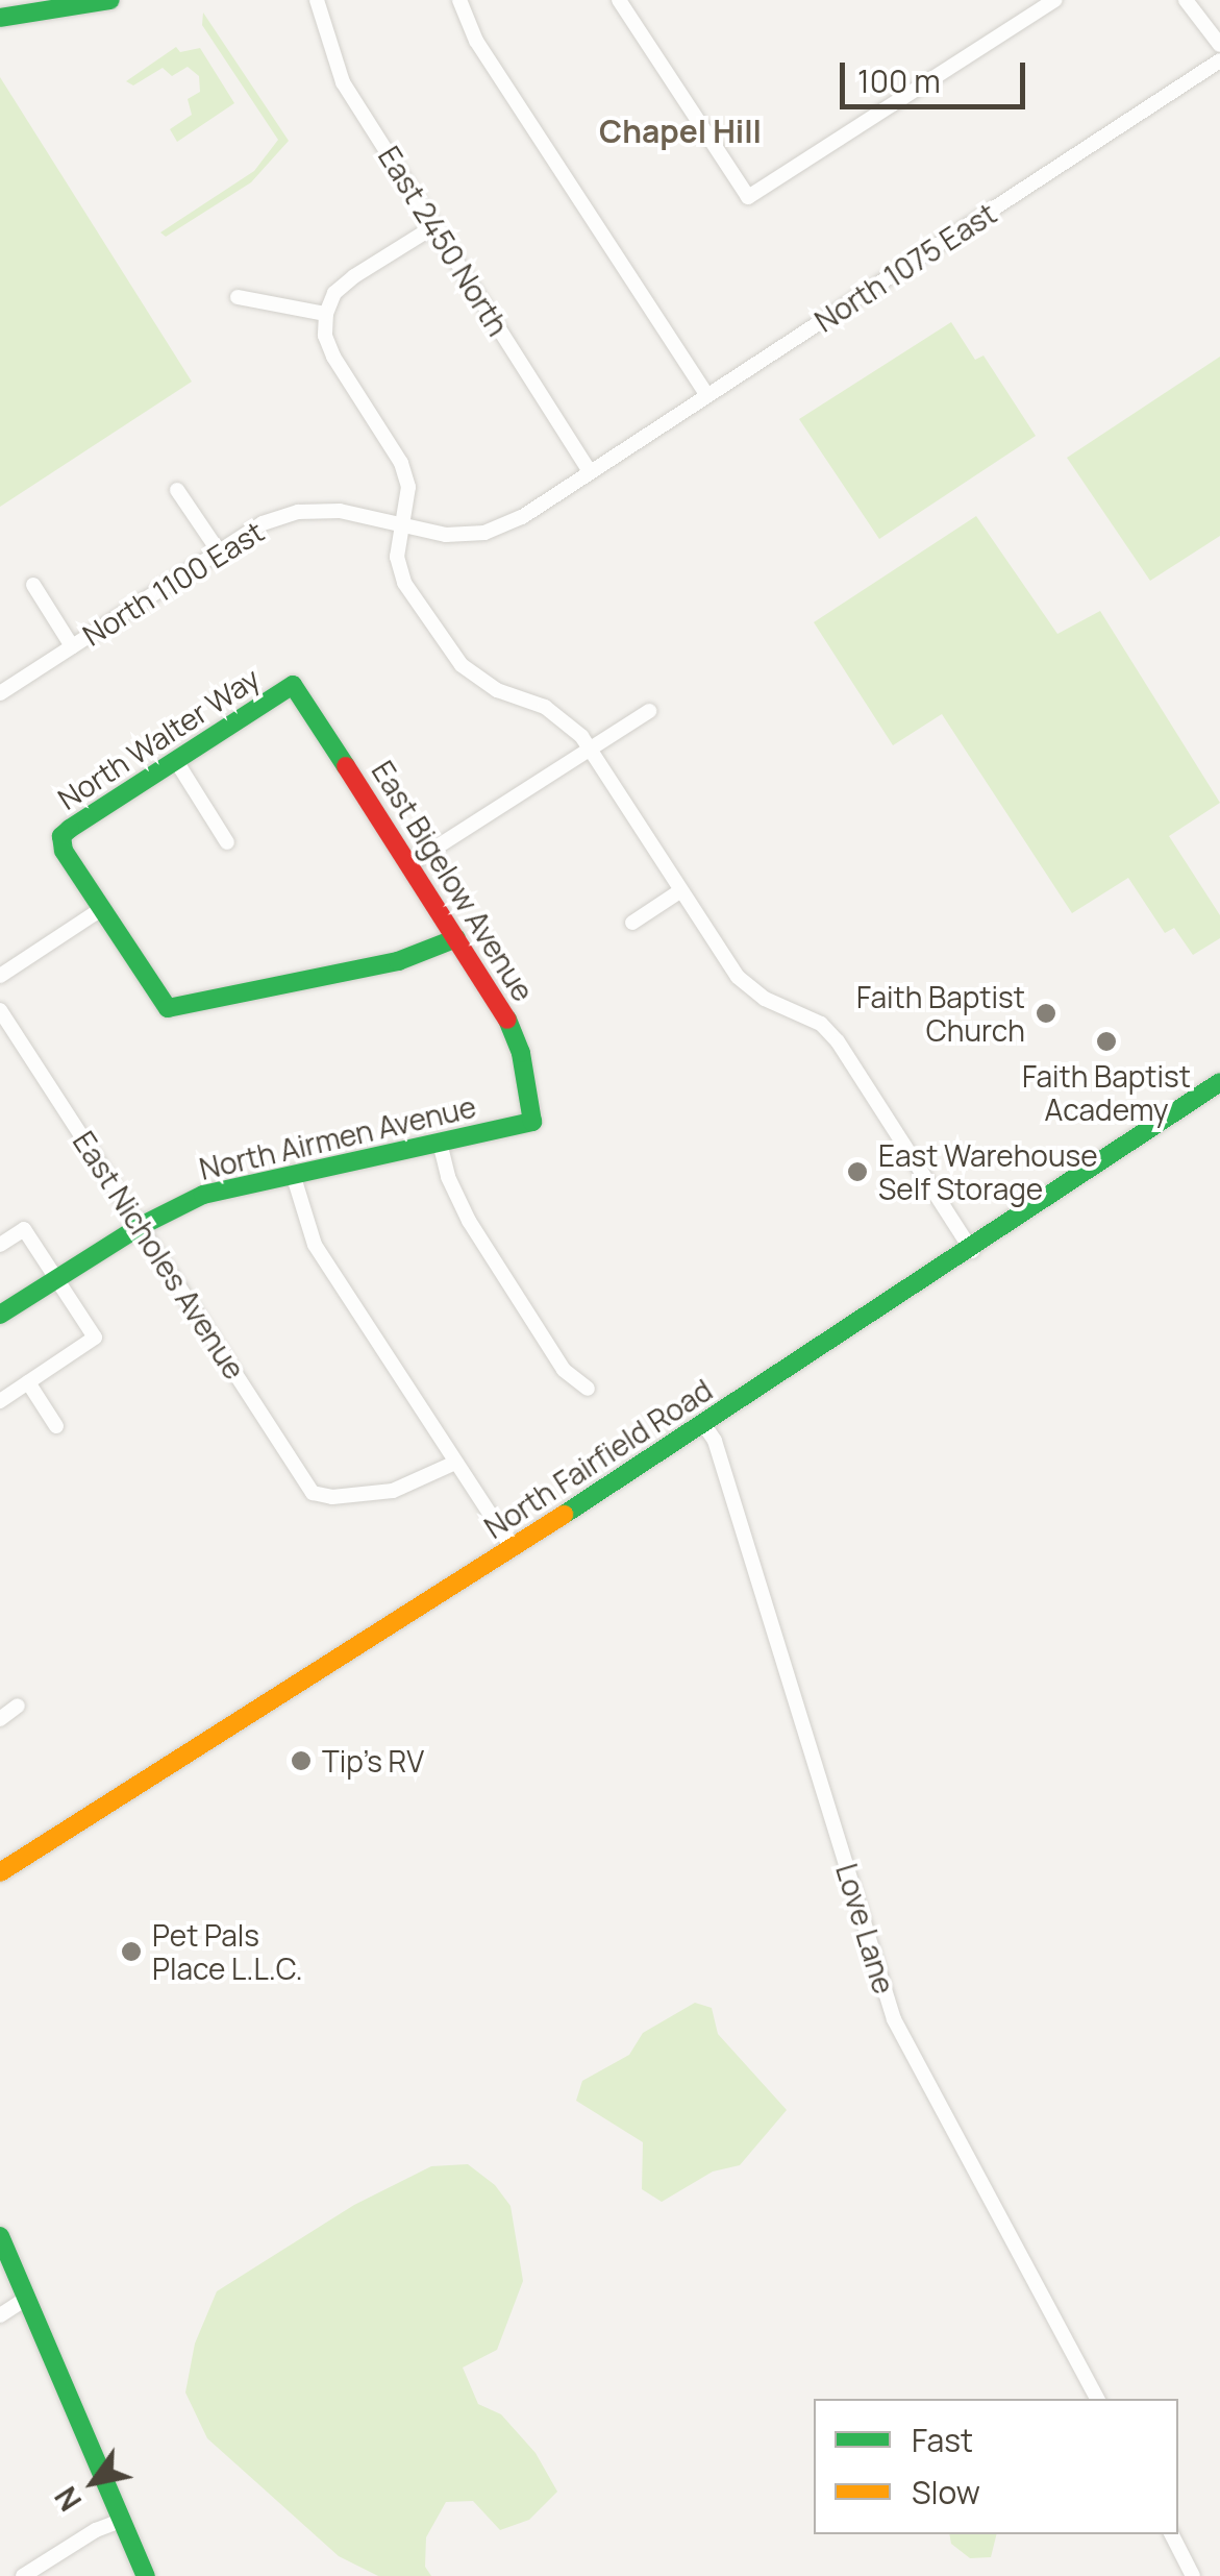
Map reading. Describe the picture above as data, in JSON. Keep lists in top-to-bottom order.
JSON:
{
  "streets": {
    "street": [
      "East 2450 North",
      "North 1075 East",
      "North 1100 East",
      "North Walter Way",
      "East Bigelow Avenue",
      "North Airmen Avenue",
      "East Nicholes Avenue",
      "North Fairfield Road",
      "Love Lane"
    ]
  },
  "crossings": [
    ["East 2450 North", "North 1075 East"],
    ["East 2450 North", "North 1100 East"],
    ["North 1075 East", "North 1100 East"],
    ["North Walter Way", "East Bigelow Avenue"],
    ["East Bigelow Avenue", "North Airmen Avenue"],
    ["North Airmen Avenue", "East Nicholes Avenue"],
    ["North Fairfield Road", "Love Lane"]
  ],
  "districts": ["Chapel Hill"],
  "places": [
    "Faith Baptist Church",
    "Faith Baptist Academy",
    "East Warehouse Self Storage",
    "Tip's RV",
    "Pet Pals Place L.L.C."
  ],
  "legend": ["Fast", "Slow"],
  "scale_bar": "100 m",
  "north": "bottom left"
}
